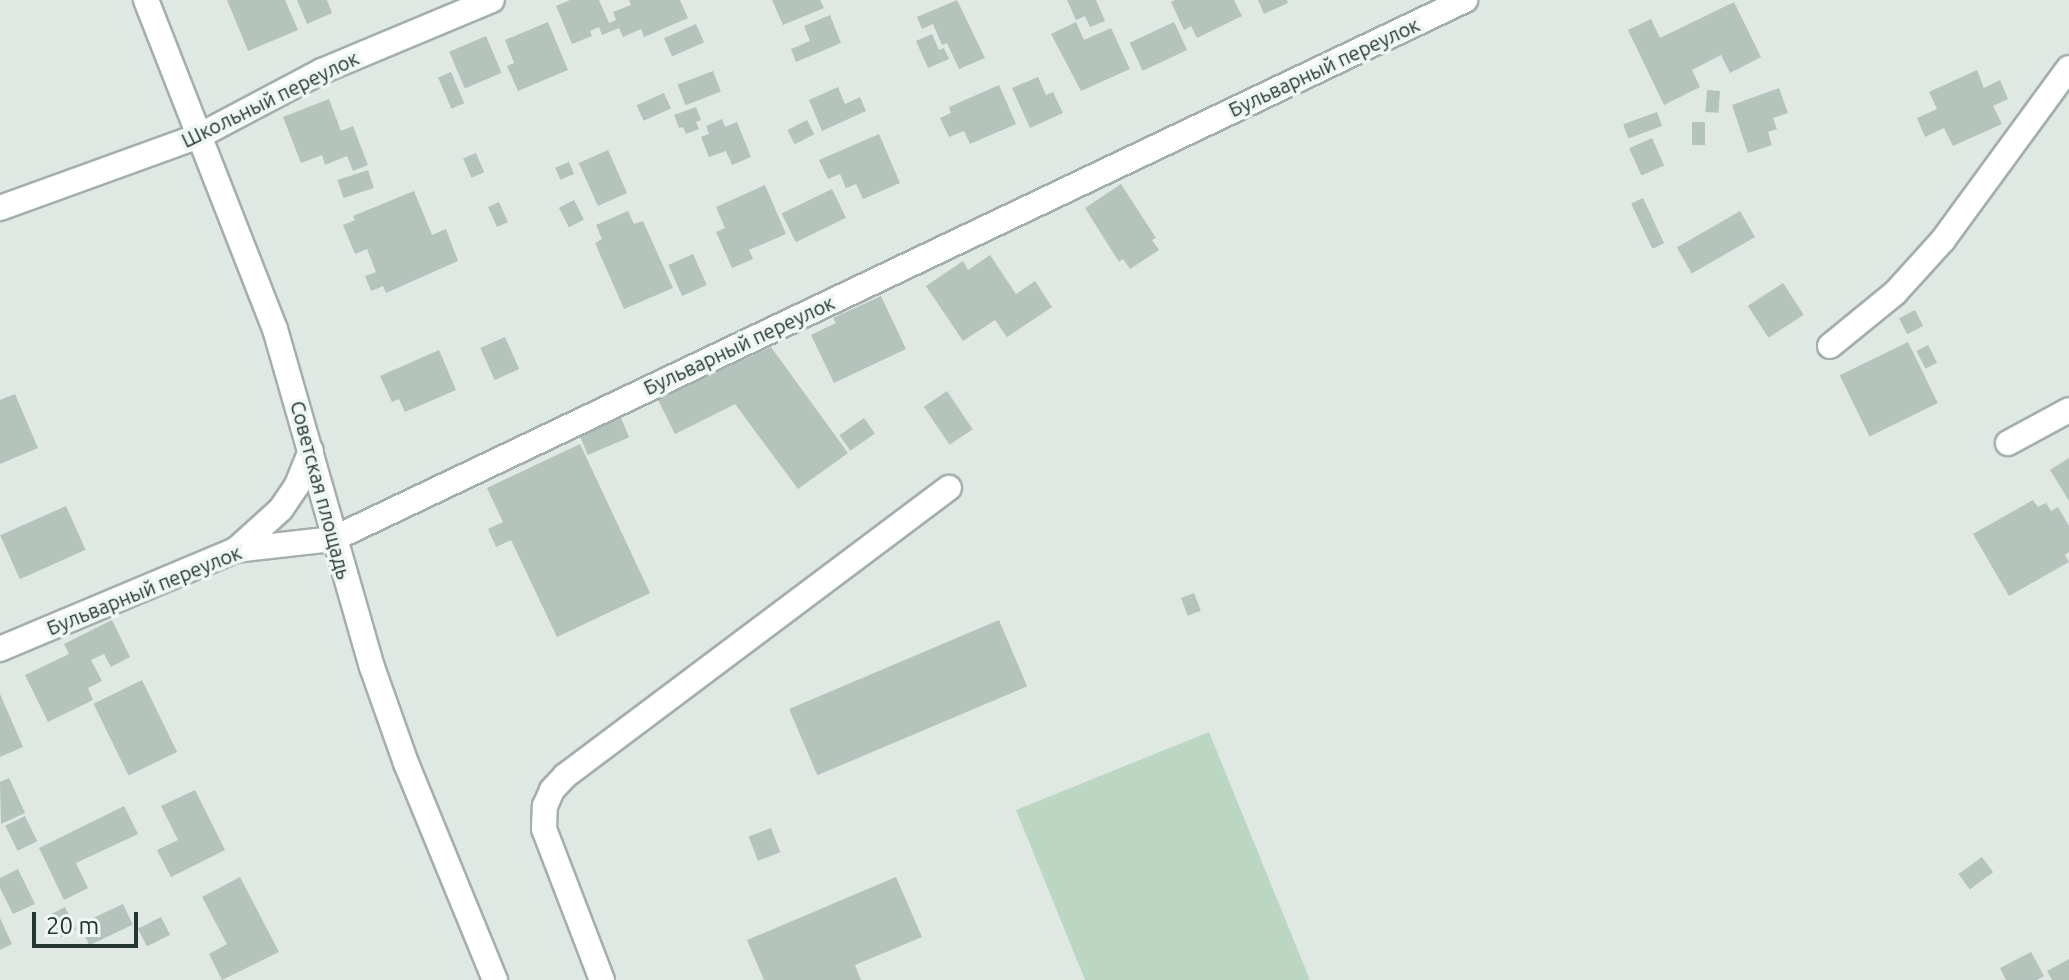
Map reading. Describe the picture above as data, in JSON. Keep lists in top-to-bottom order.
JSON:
{
  "streets": {
    "street": ["Бульварный переулок", "Школьный переулок", "Советская площадь"]
  },
  "crossings": [
    ["Бульварный переулок", "Советская площадь"],
    ["Школьный переулок", "Советская площадь"]
  ],
  "scale_bar": "20 m"
}
